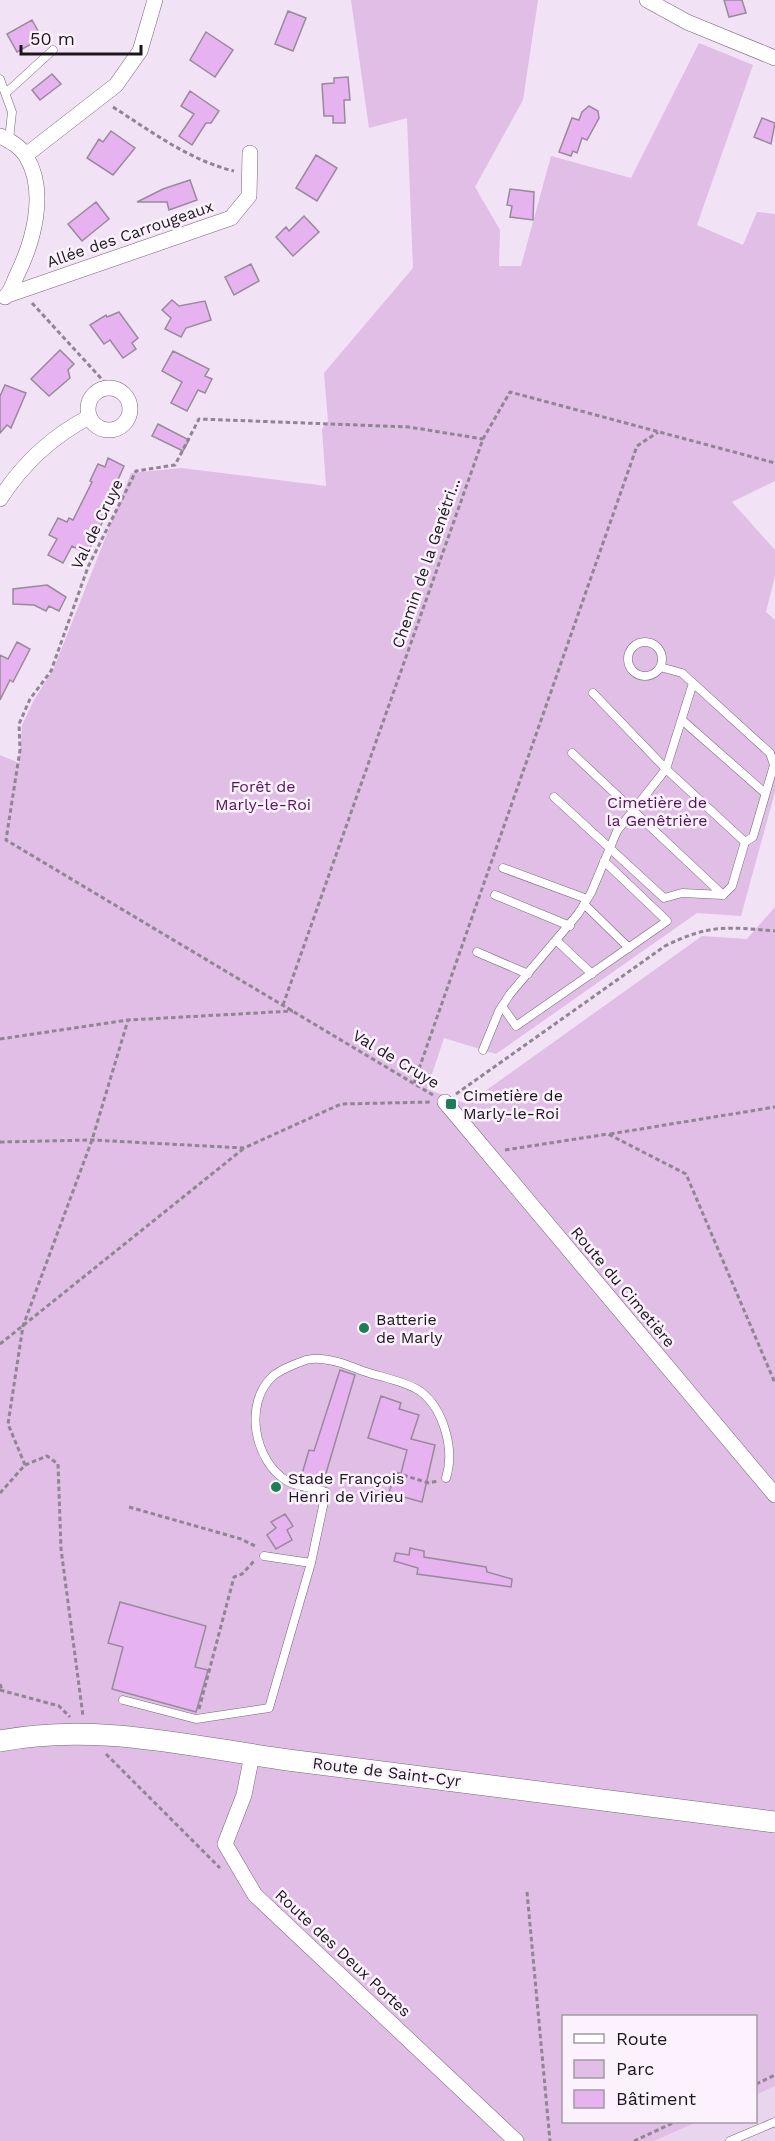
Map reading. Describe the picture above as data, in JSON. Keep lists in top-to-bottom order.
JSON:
{
  "streets": {
    "main road": ["Route de Saint-Cyr"],
    "street": ["Allée des Carrougeaux", "Route du Cimetière", "Route des Deux Portes"],
    "path": ["Val de Cruye", "Chemin de la Genétri..."]
  },
  "crossings": [
    ["Val de Cruye", "Chemin de la Genétri..."],
    ["Val de Cruye", "Route du Cimetière"],
    ["Route de Saint-Cyr", "Route des Deux Portes"]
  ],
  "parks": ["Forêt de Marly-le-Roi", "Cimetière de la Genêtrière"],
  "places": {
    "transit": ["Cimetière de Marly-le-Roi"],
    "other": ["Batterie de Marly", "Stade François Henri de Virieu"]
  },
  "legend": ["Route", "Parc", "Bâtiment"],
  "scale_bar": "50 m"
}
